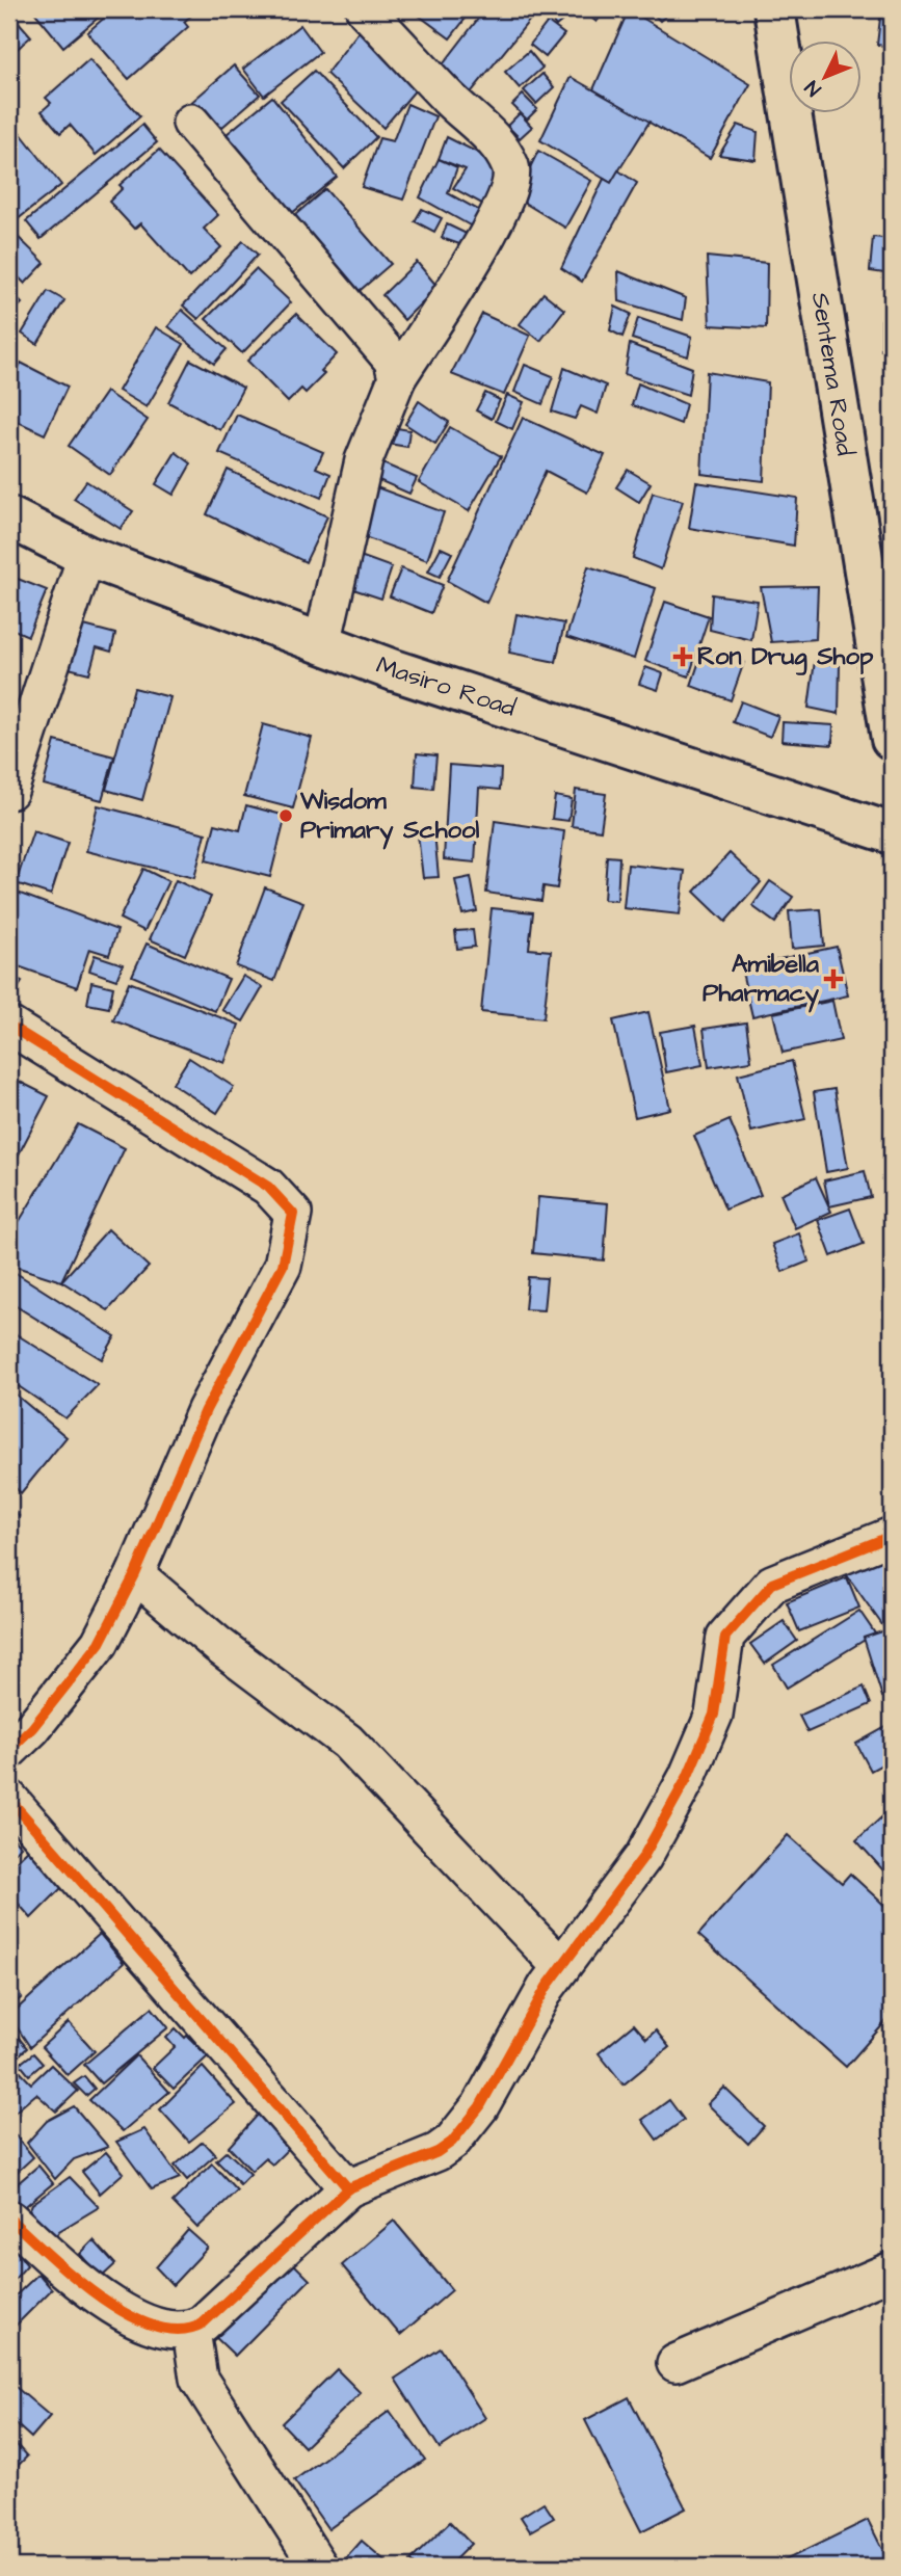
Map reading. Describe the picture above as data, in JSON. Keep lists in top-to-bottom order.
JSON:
{
  "streets": {
    "main road": ["Sentema Road", "Masiro Road"]
  },
  "places": {
    "health": ["Ron Drug Shop", "Amibella Pharmacy"],
    "other": ["Wisdom Primary School"]
  },
  "north": "bottom left"
}
